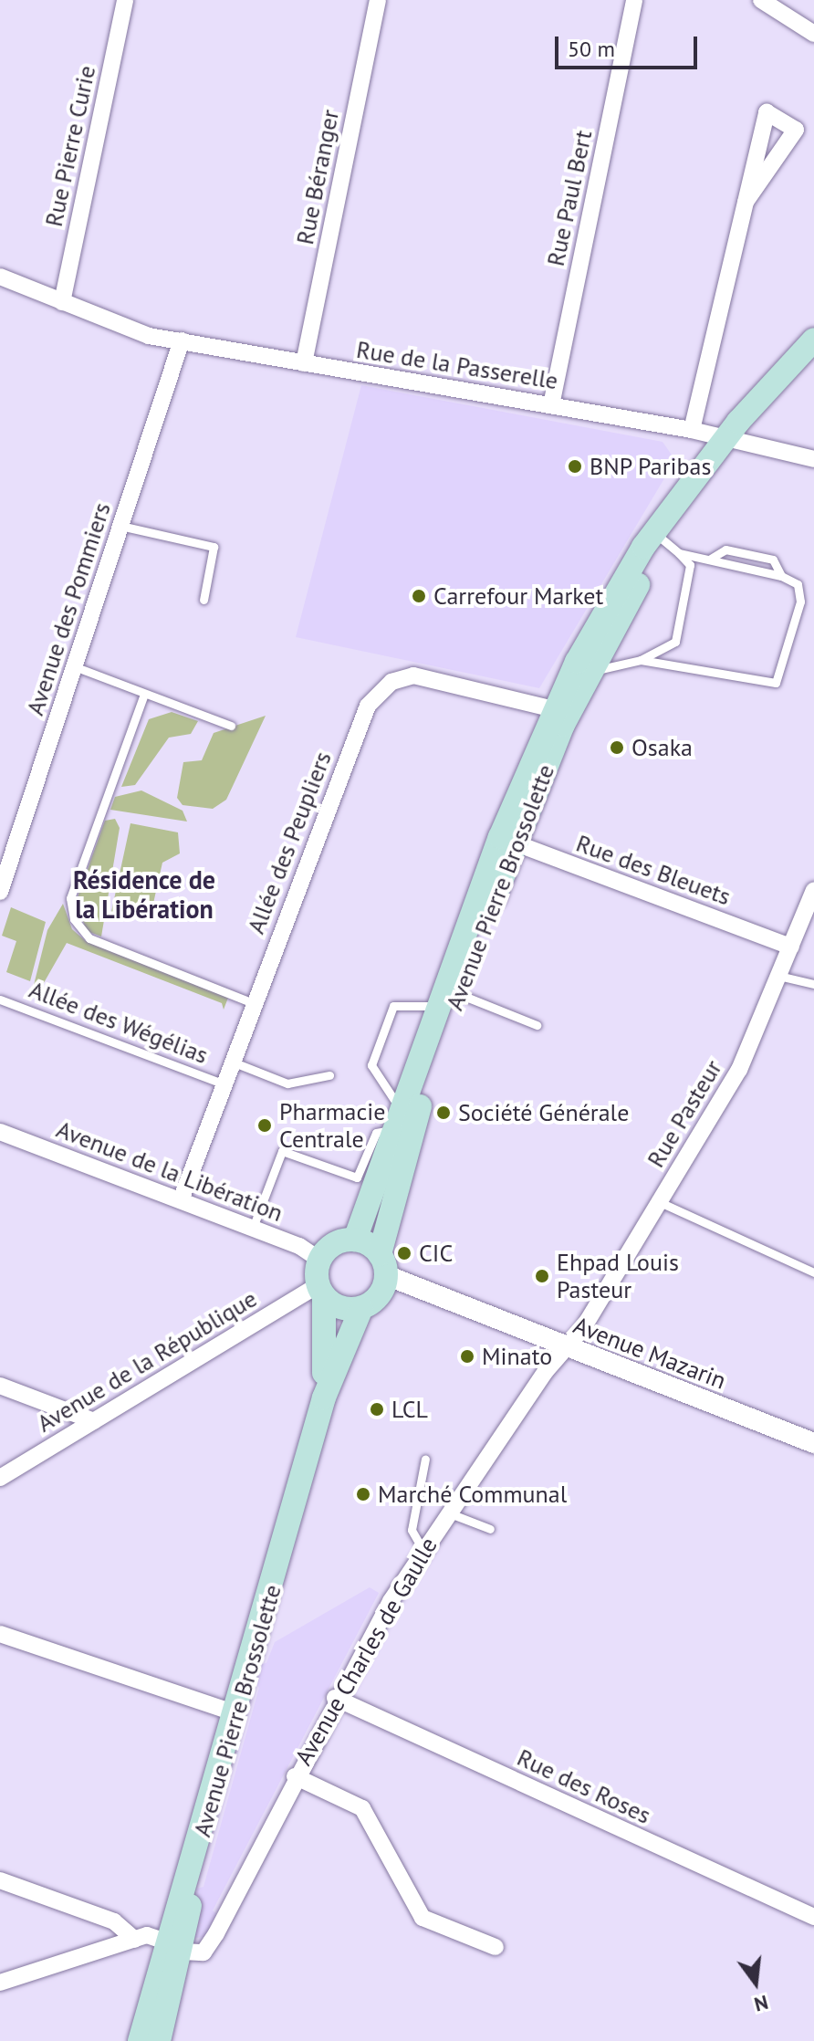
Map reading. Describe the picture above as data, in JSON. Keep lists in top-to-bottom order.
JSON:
{
  "streets": {
    "main road": ["Avenue Pierre Brossolette"],
    "street": [
      "Rue Pierre Curie",
      "Rue Béranger",
      "Rue Paul Bert",
      "Rue de la Passerelle",
      "Avenue des Pommiers",
      "Allée des Peupliers",
      "Rue des Bleuets",
      "Rue Pasteur",
      "Avenue de la Libération",
      "Avenue Mazarin",
      "Avenue de la République",
      "Avenue Charles de Gaulle",
      "Rue des Roses"
    ],
    "lane": ["Allée des Wégélias"]
  },
  "crossings": [
    ["Rue Pierre Curie", "Rue de la Passerelle"],
    ["Rue Béranger", "Rue de la Passerelle"],
    ["Rue Paul Bert", "Rue de la Passerelle"],
    ["Rue de la Passerelle", "Avenue des Pommiers"],
    ["Rue de la Passerelle", "Avenue Pierre Brossolette"],
    ["Allée des Peupliers", "Avenue Pierre Brossolette"],
    ["Allée des Peupliers", "Allée des Wégélias"],
    ["Allée des Peupliers", "Avenue de la Libération"],
    ["Rue des Bleuets", "Avenue Pierre Brossolette"],
    ["Rue des Bleuets", "Rue Pasteur"],
    ["Avenue Pierre Brossolette", "Avenue de la Libération"],
    ["Avenue Pierre Brossolette", "Avenue Mazarin"],
    ["Avenue Pierre Brossolette", "Avenue de la République"],
    ["Avenue Pierre Brossolette", "Avenue Charles de Gaulle"],
    ["Rue Pasteur", "Avenue Mazarin"],
    ["Rue Pasteur", "Avenue Charles de Gaulle"],
    ["Avenue de la Libération", "Avenue Mazarin"],
    ["Avenue de la Libération", "Avenue de la République"],
    ["Avenue Mazarin", "Avenue de la République"],
    ["Avenue Mazarin", "Avenue Charles de Gaulle"],
    ["Avenue Charles de Gaulle", "Rue des Roses"]
  ],
  "districts": ["Résidence de la Libération"],
  "places": [
    "BNP Paribas",
    "Carrefour Market",
    "Osaka",
    "Société Générale",
    "Pharmacie Centrale",
    "CIC",
    "Ehpad Louis Pasteur",
    "Minato",
    "LCL",
    "Marché Communal"
  ],
  "scale_bar": "50 m",
  "north": "bottom"
}
